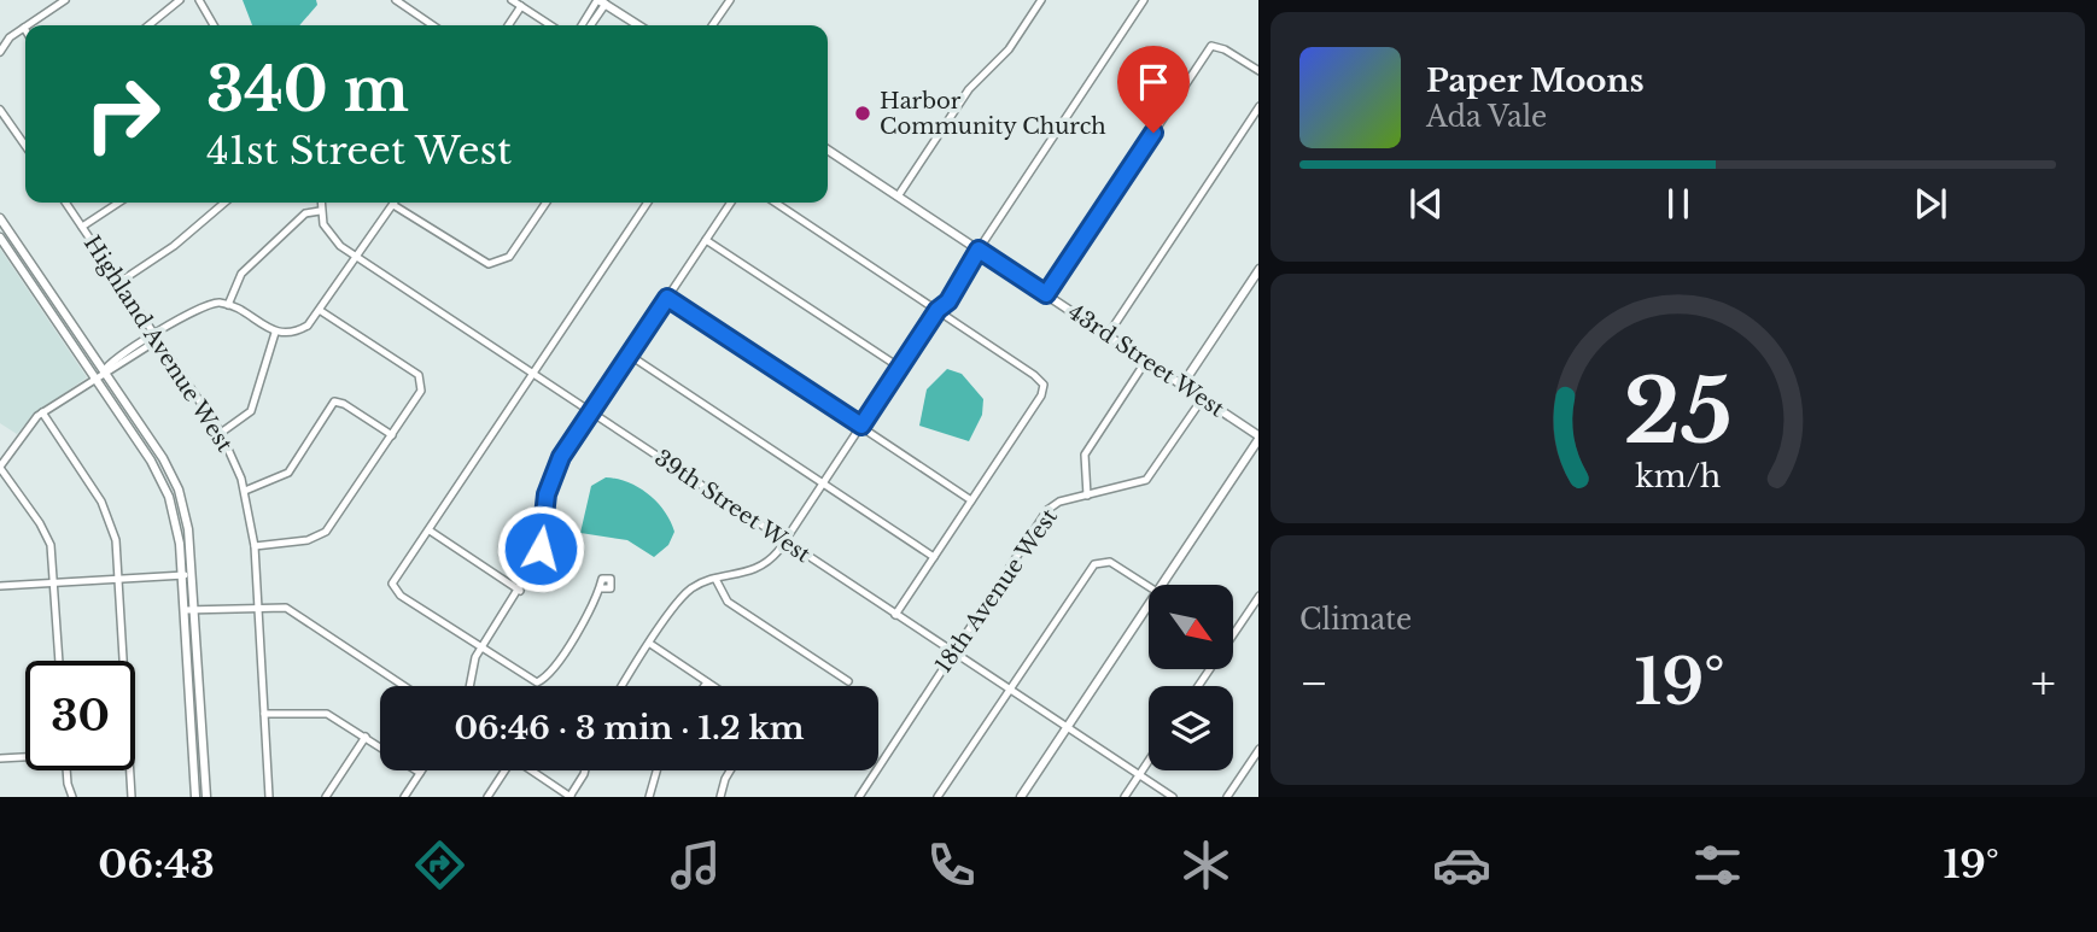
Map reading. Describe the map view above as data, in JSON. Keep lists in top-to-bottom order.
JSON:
{
  "streets": {
    "street": [
      "Highland Avenue West",
      "43rd Street West",
      "39th Street West",
      "18th Avenue West"
    ]
  },
  "crossings": [
    ["43rd Street West", "18th Avenue West"],
    ["39th Street West", "18th Avenue West"]
  ],
  "places": ["Harbor Community Church"],
  "north": "bottom right",
  "page": {
    "turn": ["340 m", "41st Street West"],
    "song": ["Paper Moons", "Ada Vale"],
    "tile": "Climate",
    "heat": ["−", "19°", "+"],
    "limit": "30",
    "trip": "06:46 · 3 min · 1.2 km",
    "tabs": ["06:43", "19°"],
    "gauge": ["25", "km/h"]
  }
}
